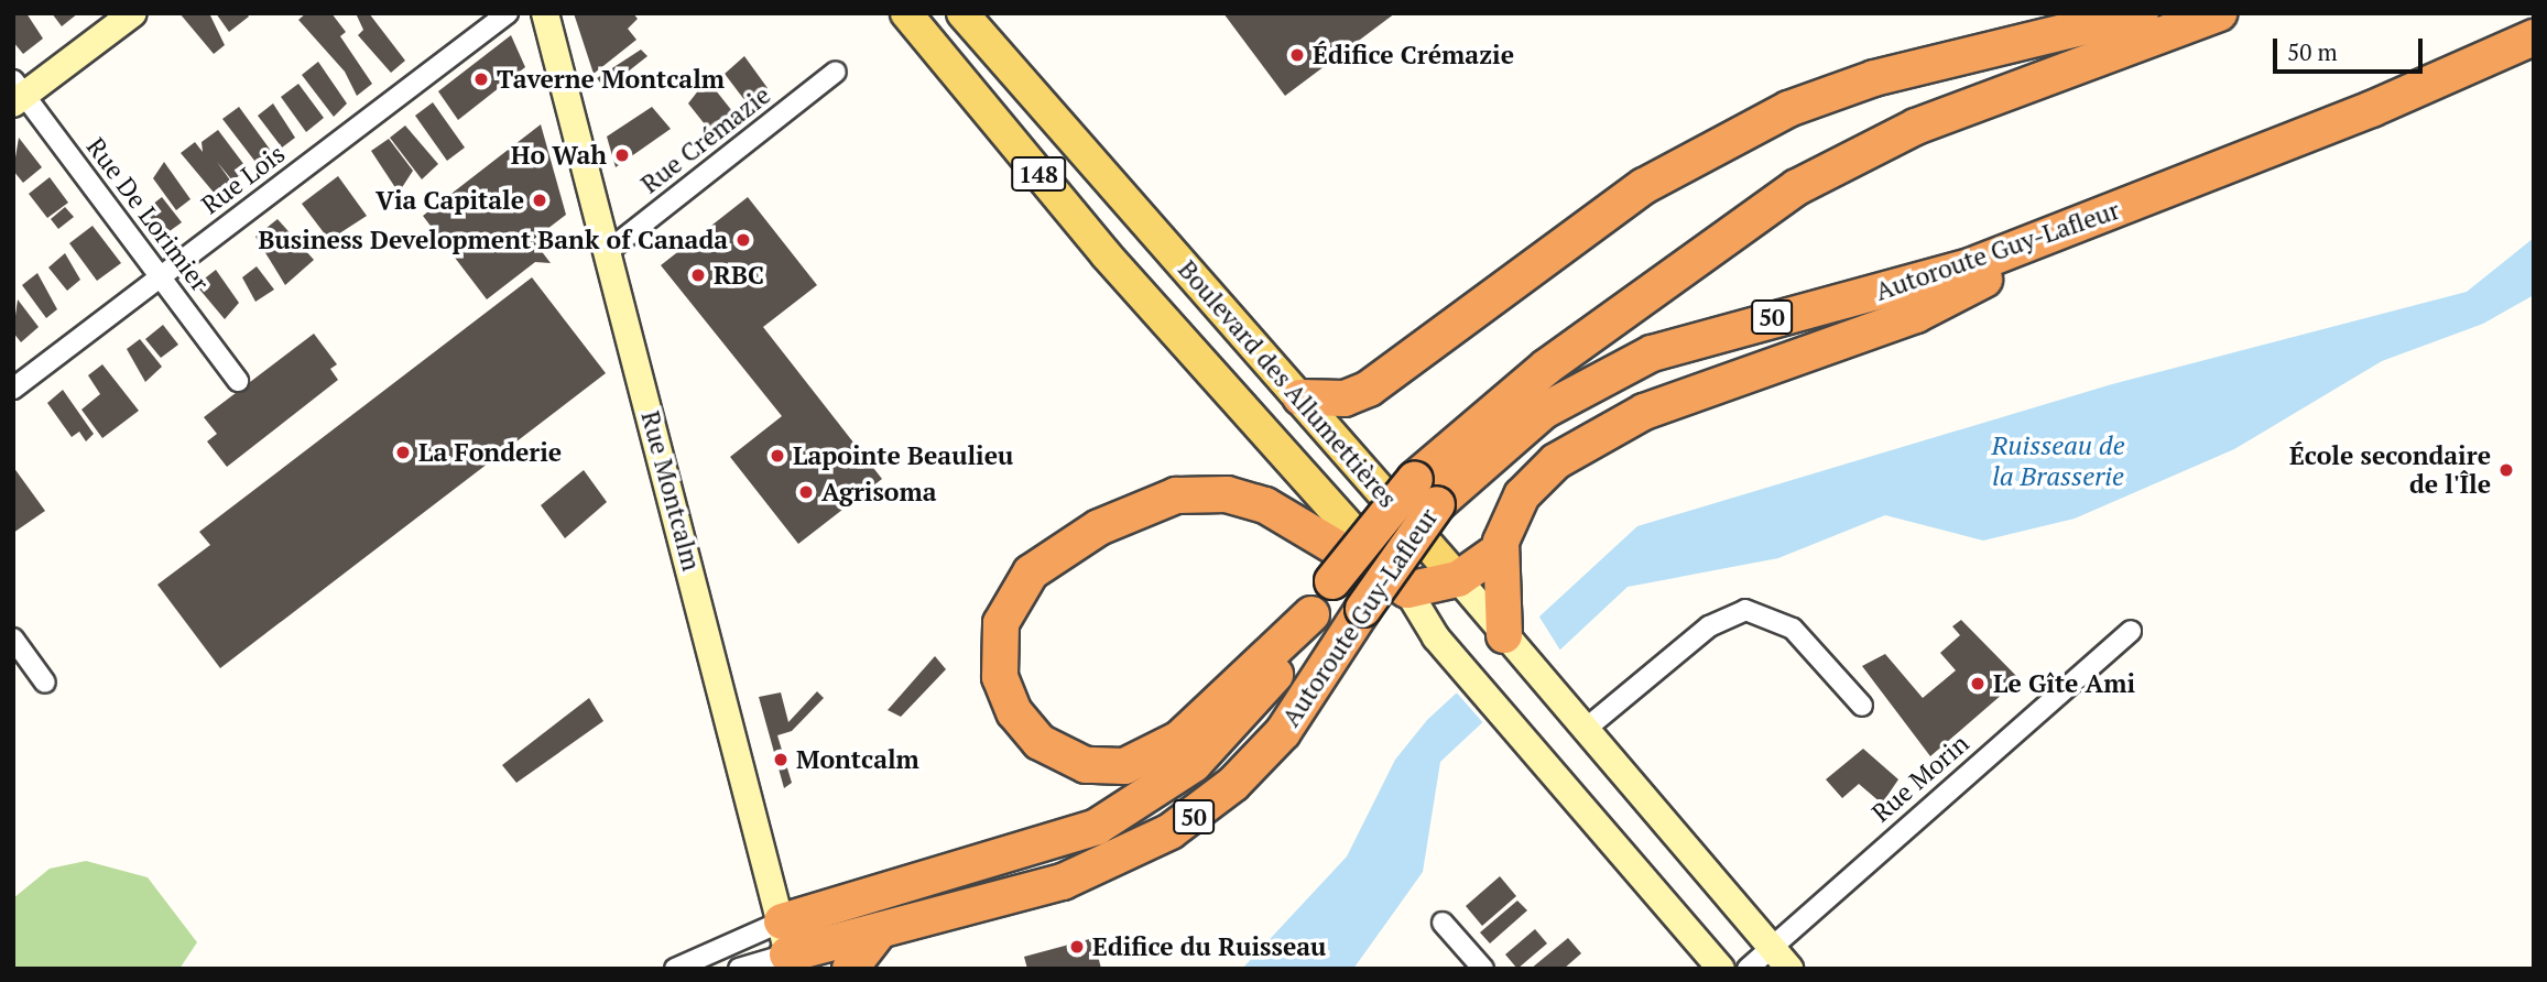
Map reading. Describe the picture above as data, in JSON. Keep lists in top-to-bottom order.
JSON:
{
  "streets": {
    "highway": ["Autoroute Guy-Lafleur", "50"],
    "main road": ["148", "Boulevard des Allumettières", "Rue Montcalm"],
    "street": [
      "Rue Crémazie",
      "Rue Lois",
      "Rue De Lorimier",
      "Rue Morin"
    ]
  },
  "crossings": [
    ["Rue Crémazie", "Rue Montcalm"],
    ["Rue Lois", "Rue De Lorimier"],
    ["Autoroute Guy-Lafleur", "Rue Montcalm"],
    ["Boulevard des Allumettières", "Rue Morin"]
  ],
  "water": ["Ruisseau de la Brasserie"],
  "places": [
    "Édifice Crémazie",
    "Taverne Montcalm",
    "Ho Wah",
    "Via Capitale",
    "Business Development Bank of Canada",
    "RBC",
    "La Fonderie",
    "Lapointe Beaulieu",
    "École secondaire de l'Île",
    "Agrisoma",
    "Le Gîte Ami",
    "Montcalm",
    "Edifice du Ruisseau"
  ],
  "scale_bar": "50 m"
}
